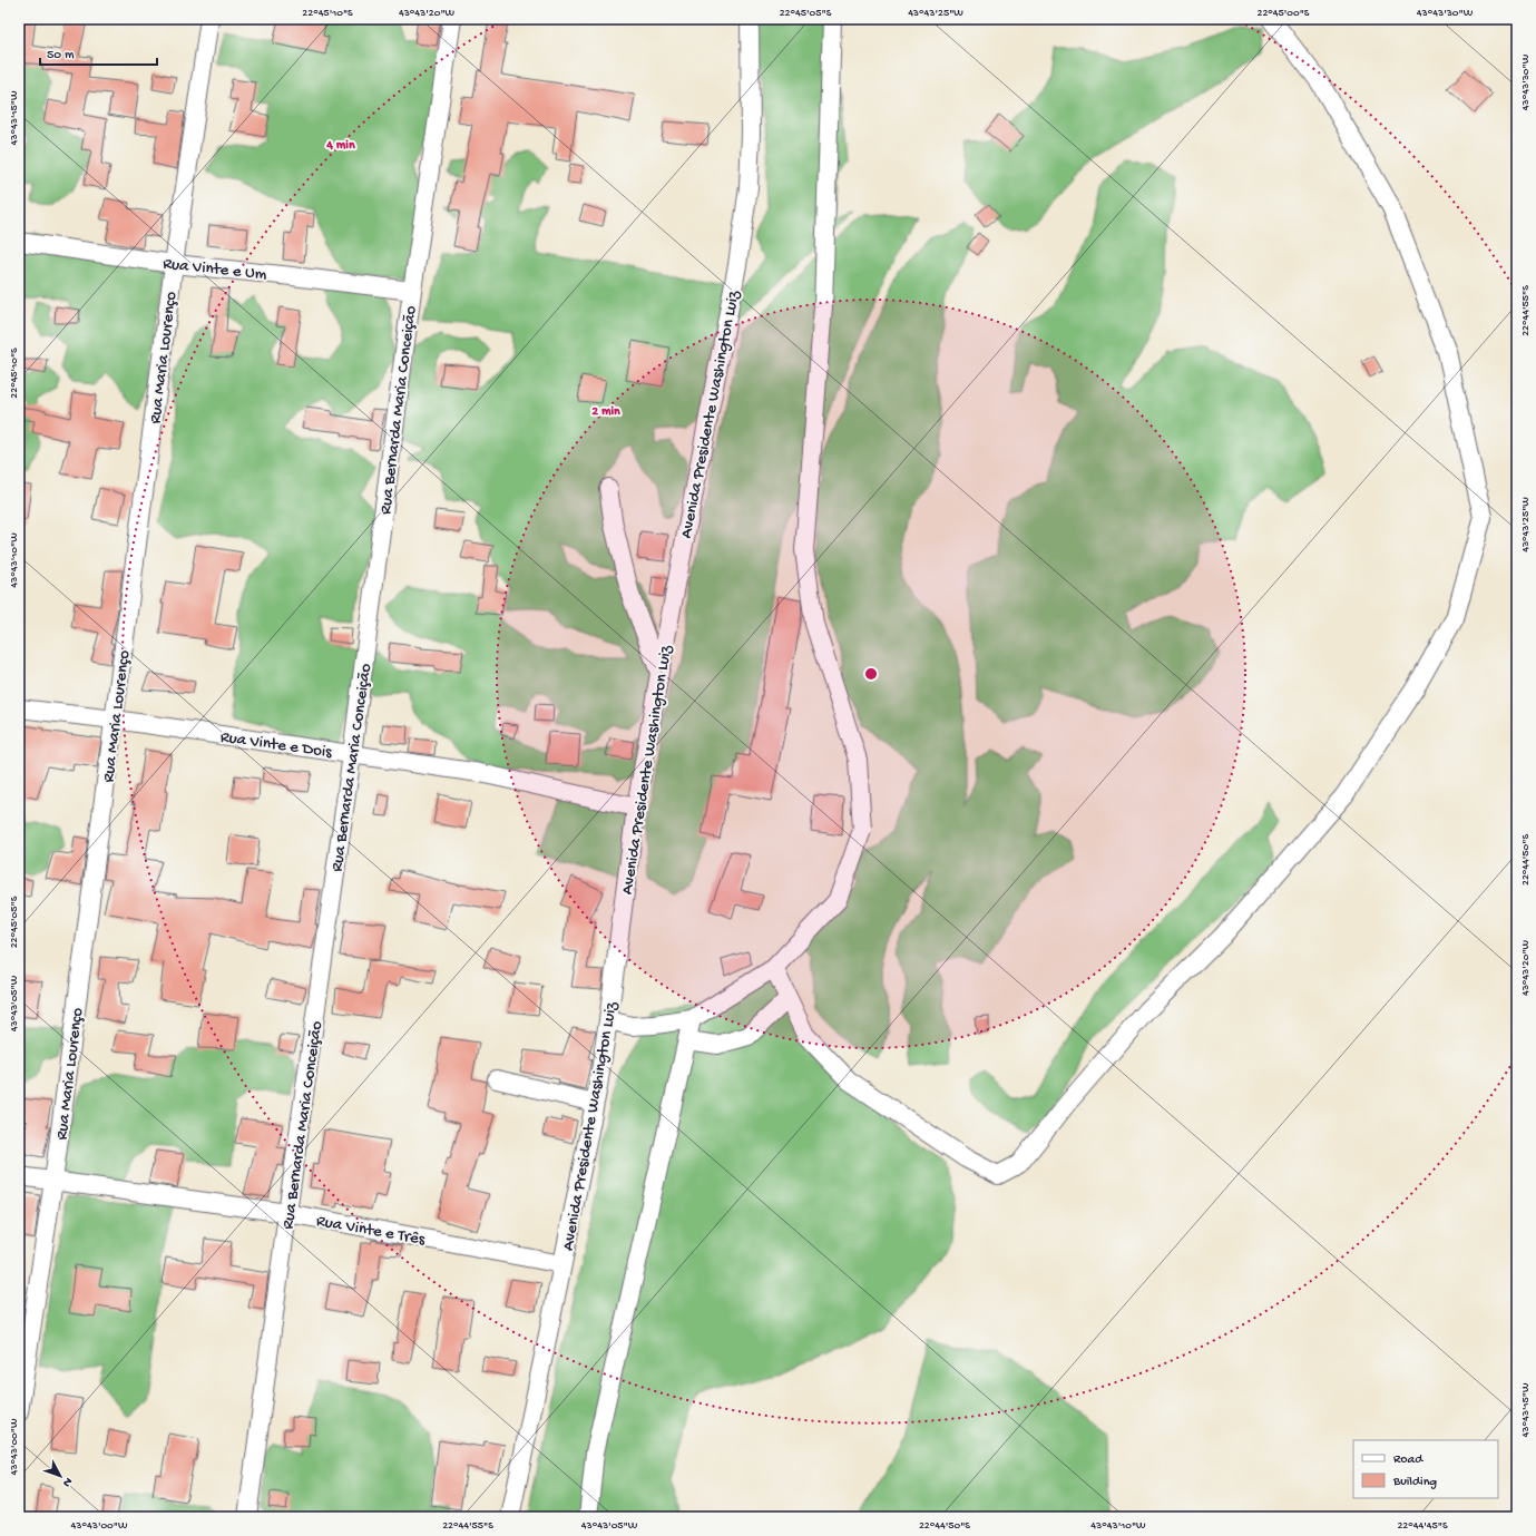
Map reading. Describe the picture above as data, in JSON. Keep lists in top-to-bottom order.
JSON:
{
  "streets": {
    "street": [
      "Rua Vinte e Um",
      "Rua Maria Lourenço",
      "Rua Bernarda Maria Conceição",
      "Avenida Presidente Washington Luiz",
      "Rua Vinte e Dois",
      "Rua Vinte e Três"
    ]
  },
  "crossings": [
    ["Rua Vinte e Um", "Rua Maria Lourenço"],
    ["Rua Vinte e Um", "Rua Bernarda Maria Conceição"],
    ["Rua Maria Lourenço", "Rua Vinte e Dois"],
    ["Rua Maria Lourenço", "Rua Vinte e Três"],
    ["Rua Bernarda Maria Conceição", "Rua Vinte e Dois"],
    ["Rua Bernarda Maria Conceição", "Rua Vinte e Três"],
    ["Avenida Presidente Washington Luiz", "Rua Vinte e Dois"],
    ["Avenida Presidente Washington Luiz", "Rua Vinte e Três"]
  ],
  "legend": ["Road", "Building"],
  "scale_bar": "50 m",
  "north": "bottom right",
  "coordinates": [
    "22°45'10\"S",
    "43°43'20\"W",
    "22°45'05\"S",
    "43°43'25\"W",
    "22°45'00\"S",
    "43°43'30\"W",
    "43°43'15\"W",
    "22°44'55\"S",
    "43°43'10\"W",
    "22°44'50\"S",
    "43°43'05\"W",
    "43°43'00\"W",
    "22°44'45\"S"
  ],
  "rings": ["4 min", "2 min"]
}
